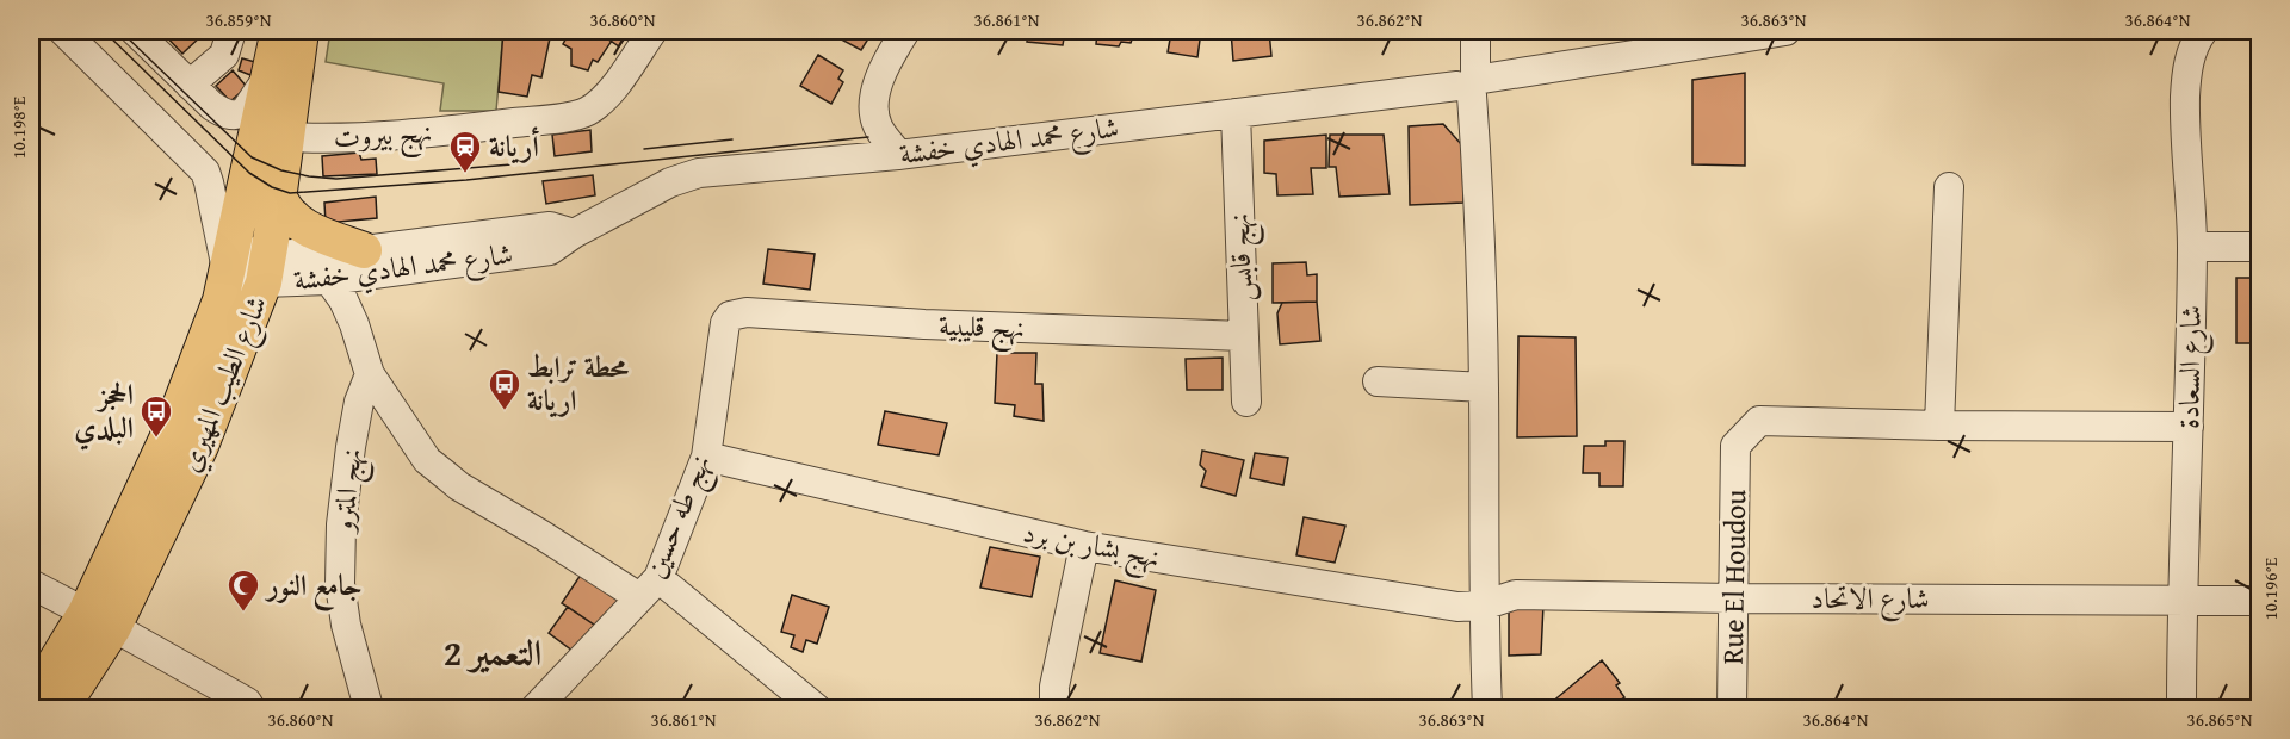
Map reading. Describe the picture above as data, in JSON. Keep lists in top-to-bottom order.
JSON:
{
  "streets": {
    "main road": ["شارع الطيب المهيري"],
    "street": [
      "نهج بيروت",
      "شارع محمد الهادي خفشة",
      "نهج قابس",
      "نهج قليبية",
      "شارع السعادة",
      "نهج المترو",
      "نهج طه حسين",
      "نهج بشار بن برد",
      "Rue El Houdou",
      "شارع الاتحاد"
    ]
  },
  "crossings": [
    ["نهج بيروت", "شارع الطيب المهيري"],
    ["شارع محمد الهادي خفشة", "نهج قابس"],
    ["شارع محمد الهادي خفشة", "شارع الطيب المهيري"],
    ["نهج قابس", "نهج قليبية"],
    ["نهج قليبية", "نهج طه حسين"],
    ["شارع السعادة", "شارع الاتحاد"],
    ["نهج طه حسين", "نهج بشار بن برد"],
    ["نهج بشار بن برد", "شارع الاتحاد"],
    ["Rue El Houdou", "شارع الاتحاد"]
  ],
  "districts": ["التعمير 2"],
  "places": {
    "station": ["أريانة"],
    "bus stop": ["محطة ترابط اريانة", "الحجز البلدي"],
    "mosque": ["جامع النور"]
  },
  "coordinates": [
    "36.859°N",
    "36.860°N",
    "36.861°N",
    "36.862°N",
    "36.863°N",
    "36.864°N",
    "10.198°E",
    "10.196°E",
    "36.865°N"
  ]
}
